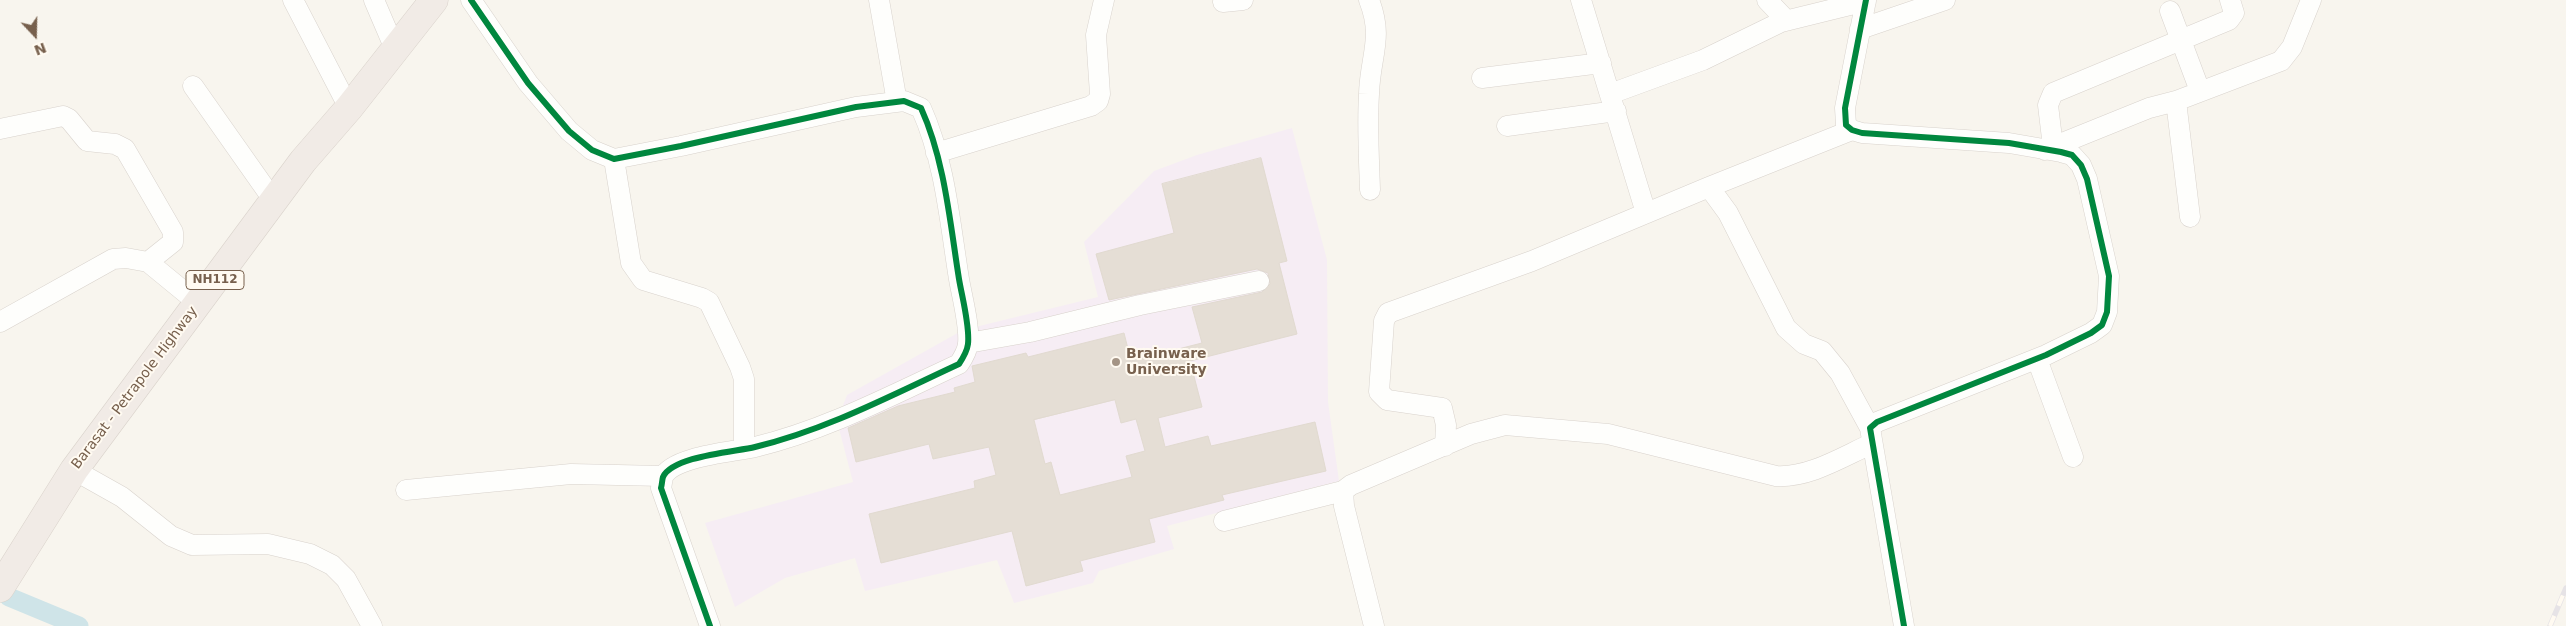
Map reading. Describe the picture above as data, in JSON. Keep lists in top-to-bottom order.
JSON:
{
  "streets": {
    "highway": ["NH112", "Barasat - Petrapole Highway"]
  },
  "places": ["Brainware University"],
  "north": "bottom"
}
